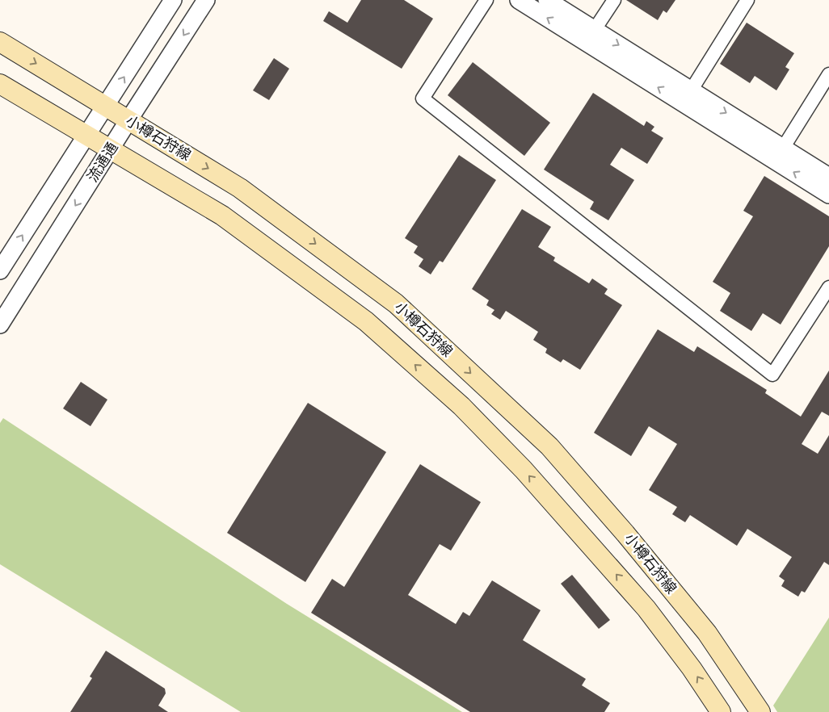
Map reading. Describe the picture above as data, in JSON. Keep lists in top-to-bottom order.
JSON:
{
  "streets": {
    "main road": ["小樽石狩線"],
    "street": ["流通通"]
  },
  "crossings": [
    ["小樽石狩線", "流通通"]
  ]
}
